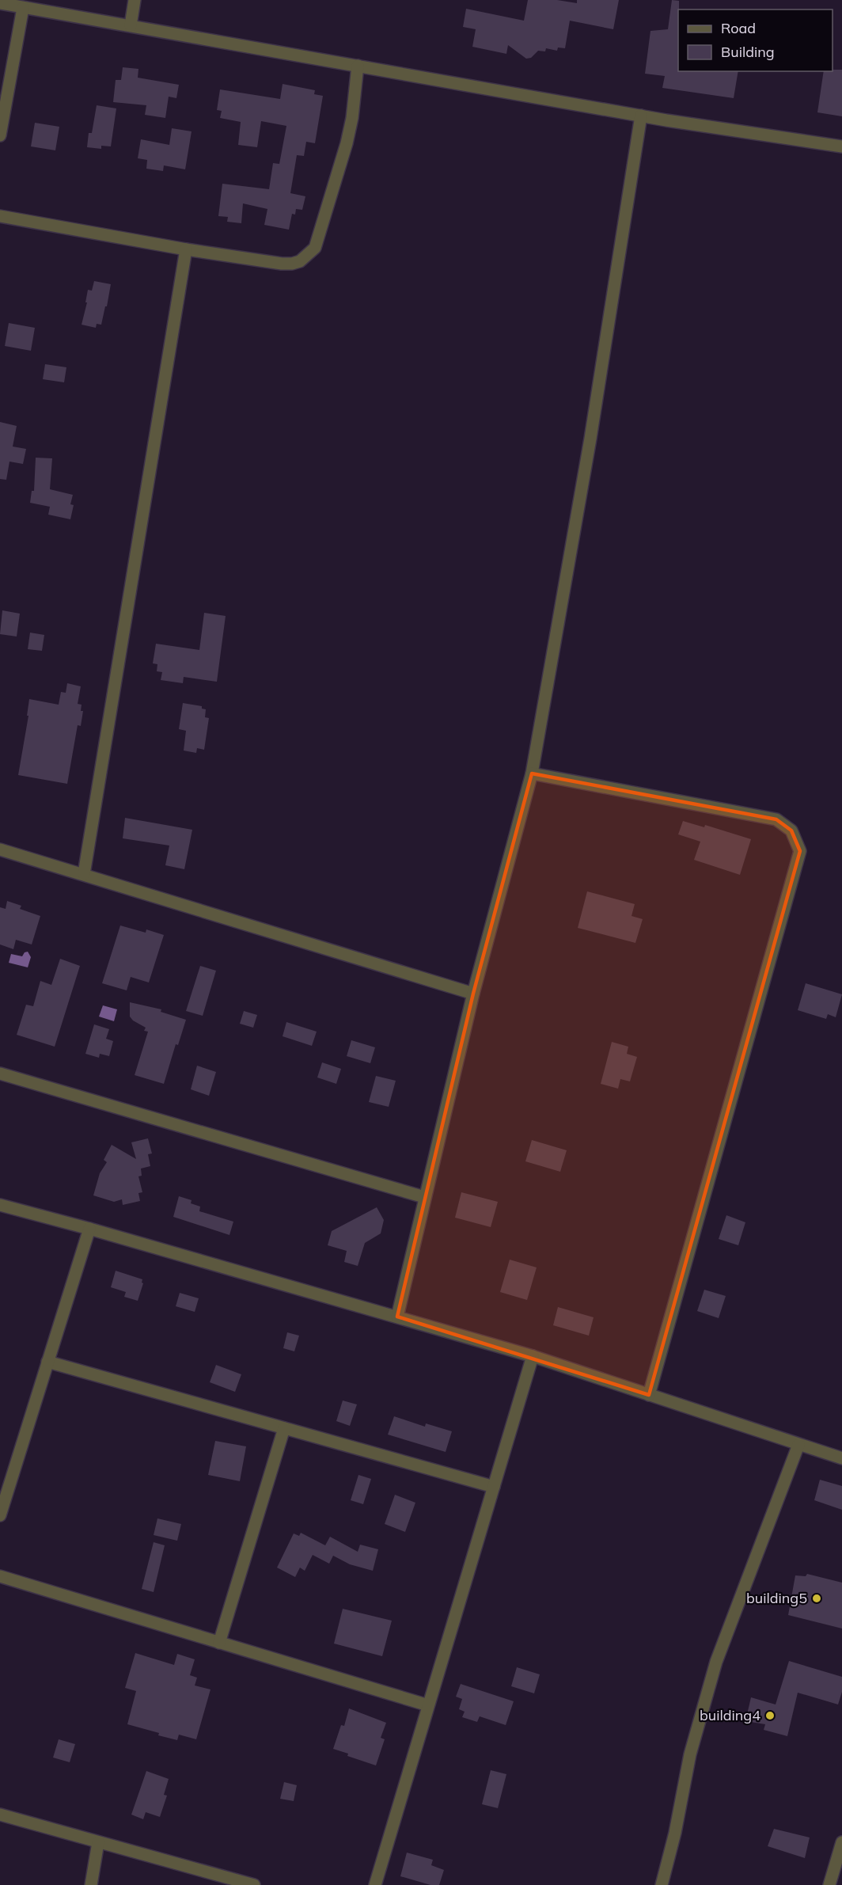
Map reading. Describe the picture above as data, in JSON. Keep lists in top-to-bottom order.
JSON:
{
  "places": ["building5", "building4"],
  "legend": ["Road", "Building"]
}
